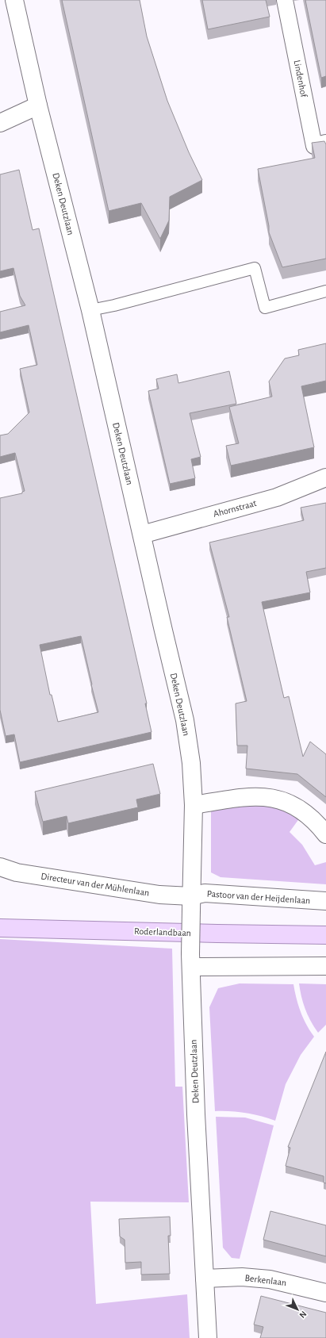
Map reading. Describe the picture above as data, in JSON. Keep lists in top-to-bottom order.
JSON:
{
  "streets": {
    "main road": ["Roderlandbaan"],
    "street": [
      "Lindenhof",
      "Deken Deutzlaan",
      "Ahornstraat",
      "Directeur van der Mühlenlaan",
      "Pastoor van der Heijdenlaan",
      "Berkenlaan"
    ]
  },
  "crossings": [
    ["Deken Deutzlaan", "Ahornstraat"],
    ["Deken Deutzlaan", "Directeur van der Mühlenlaan"],
    ["Deken Deutzlaan", "Pastoor van der Heijdenlaan"],
    ["Deken Deutzlaan", "Berkenlaan"],
    ["Directeur van der Mühlenlaan", "Pastoor van der Heijdenlaan"]
  ],
  "north": "bottom right"
}
